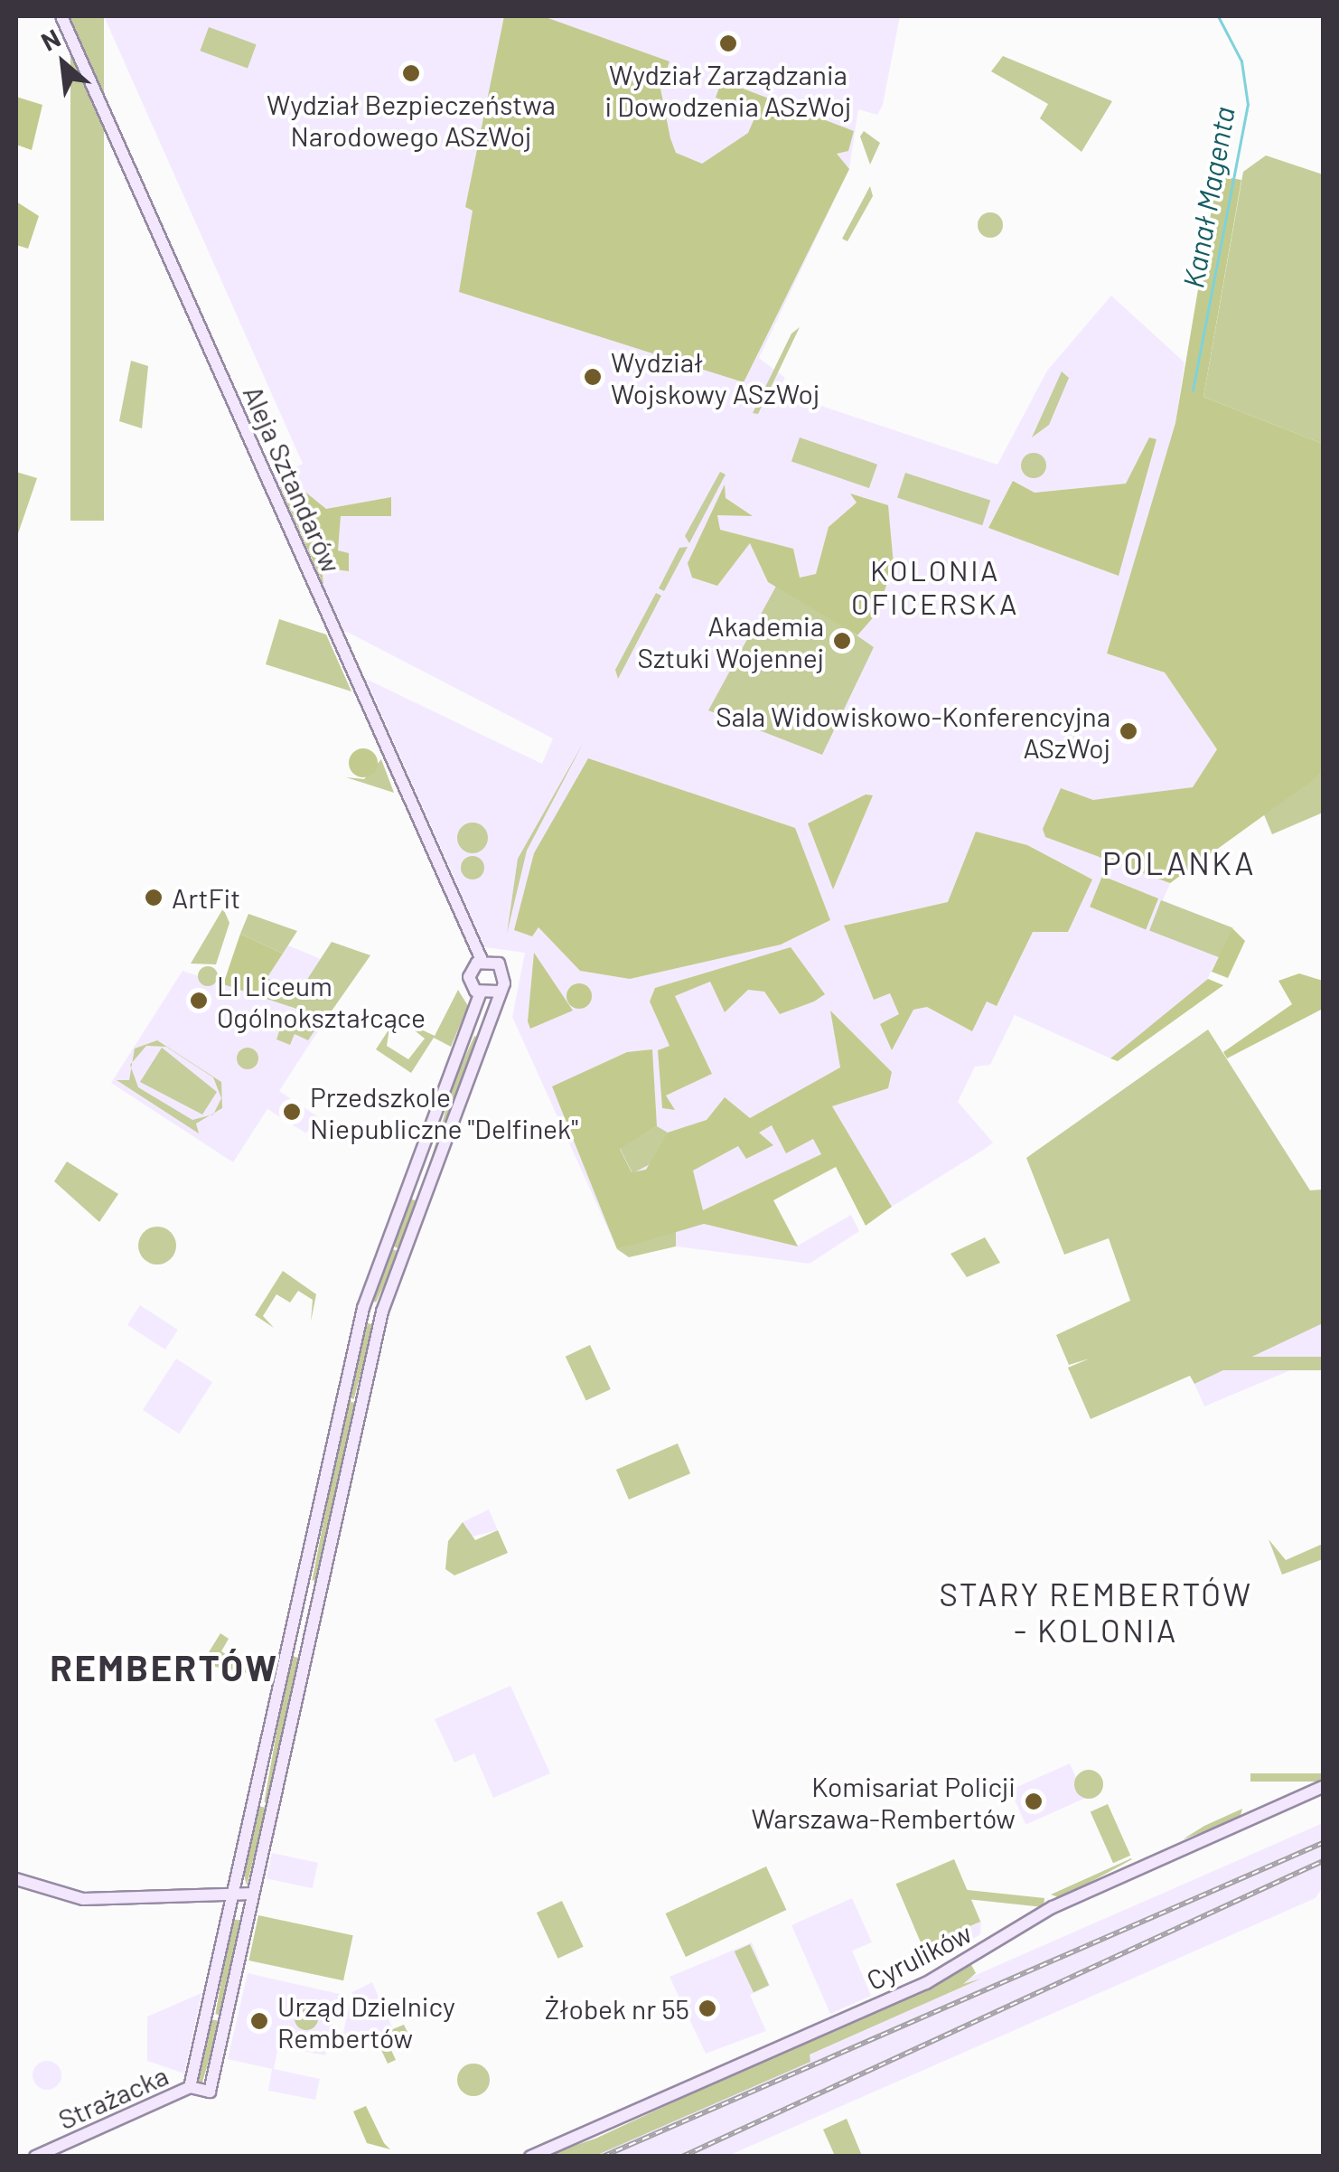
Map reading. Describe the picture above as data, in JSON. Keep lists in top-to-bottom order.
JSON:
{
  "streets": {
    "street": ["Aleja Sztandarów", "Cyrulików", "Strażacka"]
  },
  "districts": [
    "KOLONIA OFICERSKA",
    "POLANKA",
    "STARY REMBERTÓW - KOLONIA",
    "REMBERTÓW"
  ],
  "water": ["Kanał Magenta"],
  "places": [
    "Wydział Zarządzania i Dowodzenia ASzWoj",
    "Wydział Bezpieczeństwa Narodowego ASzWoj",
    "Wydział Wojskowy ASzWoj",
    "Akademia Sztuki Wojennej",
    "Sala Widowiskowo-Konferencyjna ASzWoj",
    "ArtFit",
    "LI Liceum Ogólnokształcące",
    "Przedszkole Niepubliczne \"Delfinek\"",
    "Komisariat Policji Warszawa-Rembertów",
    "Żłobek nr 55",
    "Urząd Dzielnicy Rembertów"
  ],
  "north": "top left"
}
